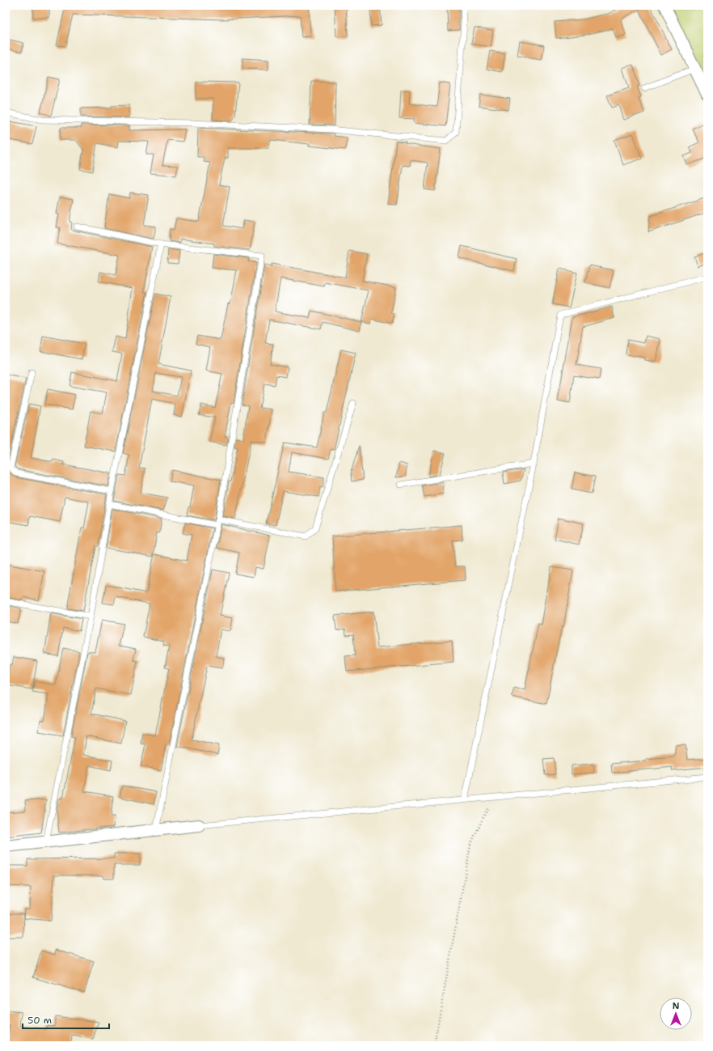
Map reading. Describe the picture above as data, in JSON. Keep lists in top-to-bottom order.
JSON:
{
  "scale_bar": "50 m",
  "north": "top"
}
